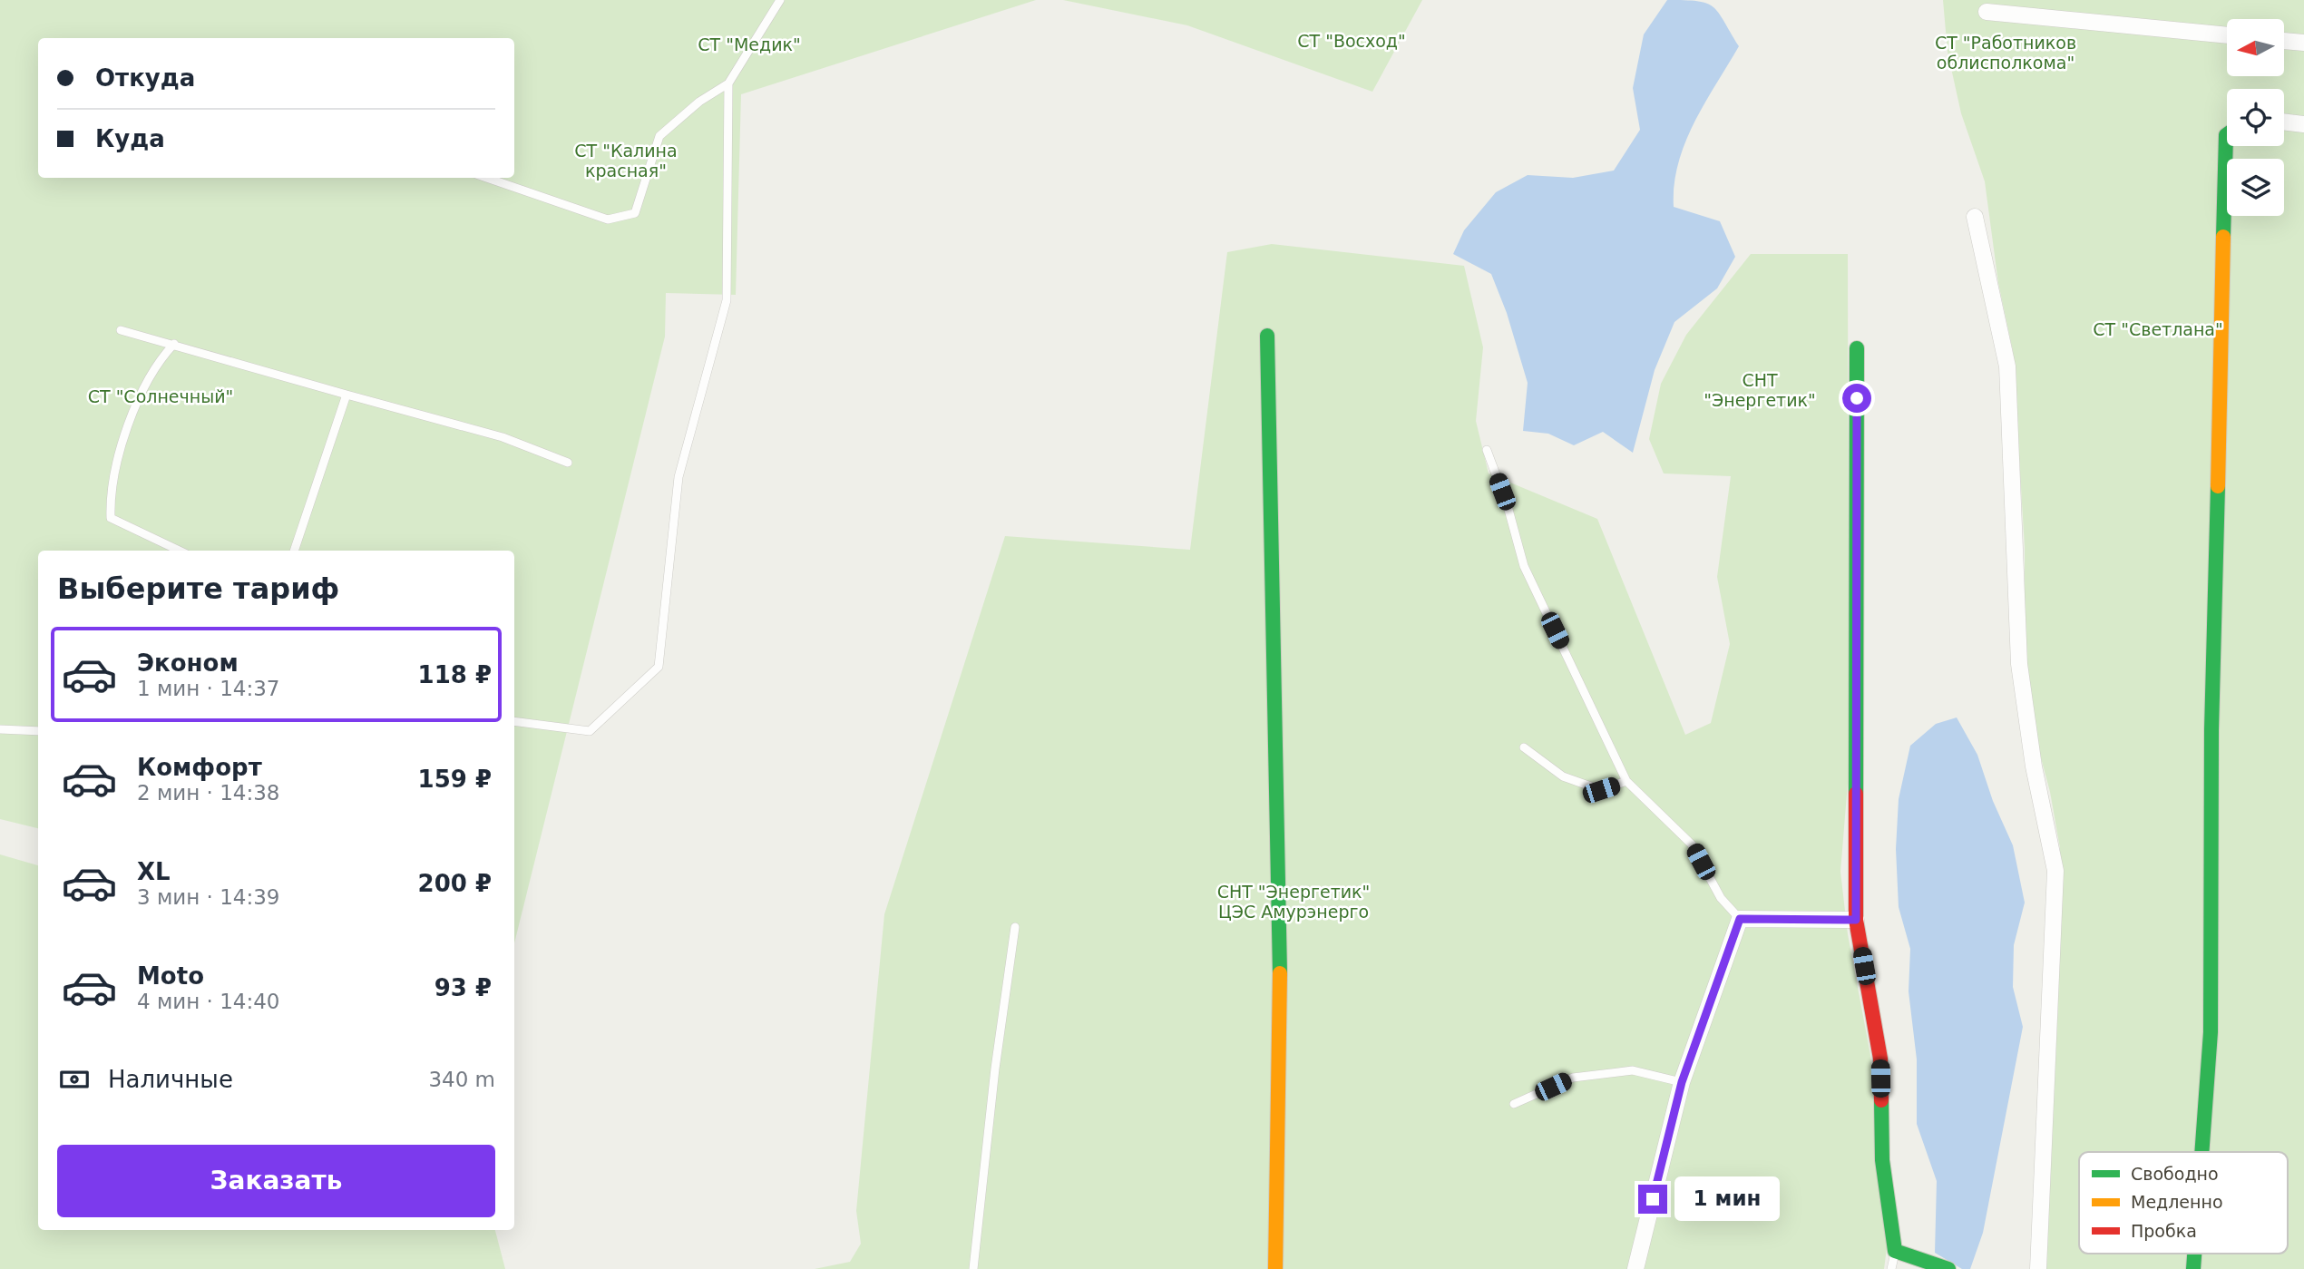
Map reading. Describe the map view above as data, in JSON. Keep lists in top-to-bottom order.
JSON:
{
  "parks": [
    "СТ \"Восход\"",
    "СТ \"Работников облисполкома\"",
    "СТ \"Медик\"",
    "СТ \"Калина красная\"",
    "СТ \"Светлана\"",
    "СНТ \"Энергетик\"",
    "СТ \"Солнечный\"",
    "СНТ \"Энергетик\" ЦЭС Амурэнерго"
  ],
  "legend": ["Свободно", "Медленно", "Пробка"],
  "north": "left",
  "page": {
    "banner": ["Откуда", "Куда"],
    "heading": "Выберите тариф",
    "list": [
      {
        "name": "Эконом",
        "note": "1 мин · 14:37",
        "value": "118 ₽"
      },
      {
        "name": "Комфорт",
        "note": "2 мин · 14:38",
        "value": "159 ₽"
      },
      {
        "name": "XL",
        "note": "3 мин · 14:39",
        "value": "200 ₽"
      },
      {
        "name": "Moto",
        "note": "4 мин · 14:40",
        "value": "93 ₽"
      }
    ],
    "pay": ["Наличные", "340 m"],
    "buttons": "Заказать",
    "bubble": "1 мин"
  }
}
